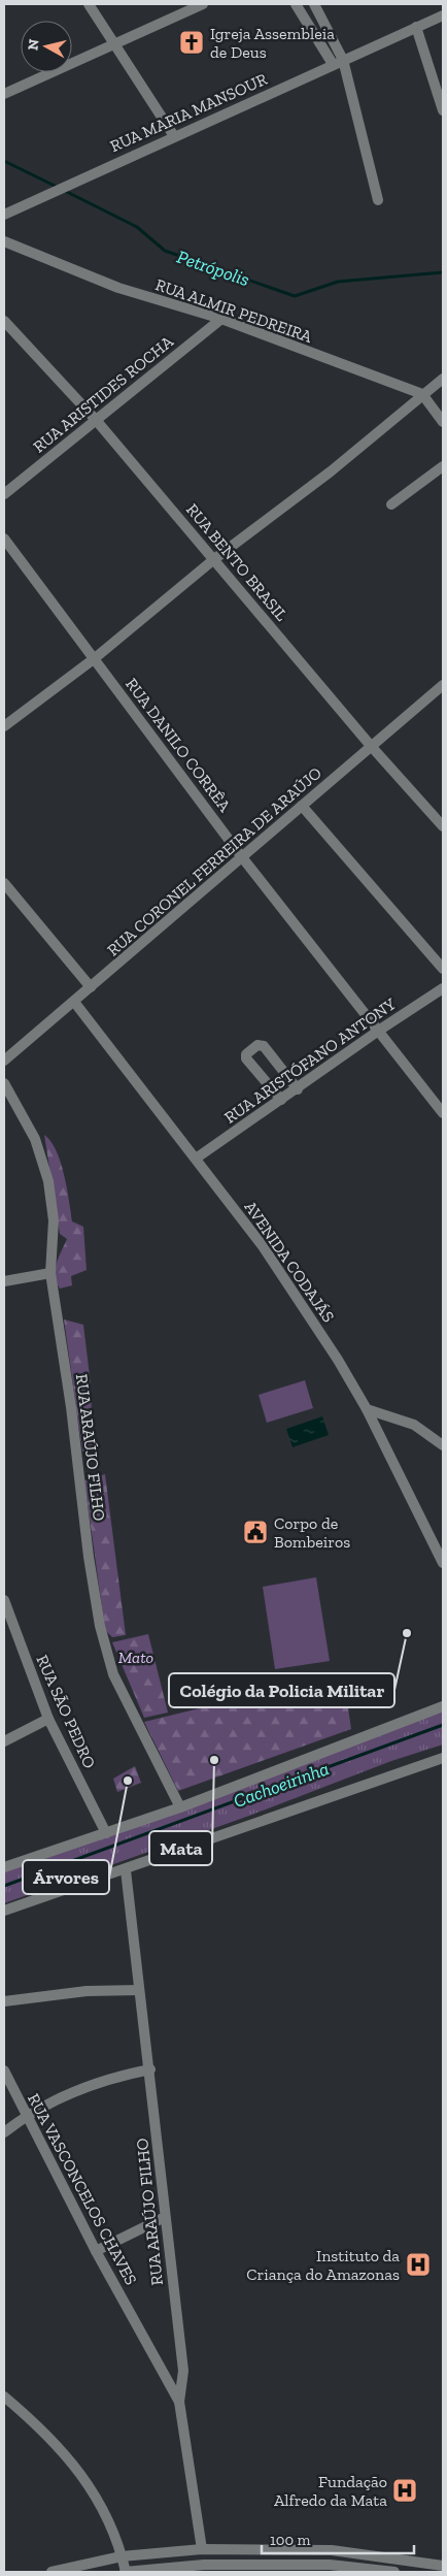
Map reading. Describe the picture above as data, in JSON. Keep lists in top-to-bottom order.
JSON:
{
  "streets": {
    "street": [
      "RUA MARIA MANSOUR",
      "RUA ALMIR PEDREIRA",
      "RUA ARISTIDES ROCHA",
      "RUA BENTO BRASIL",
      "RUA DANILO CORRÊA",
      "RUA CORONEL FERREIRA DE ARAÚJO",
      "RUA ARISTÓFANO ANTONY",
      "AVENIDA CODAJÁS",
      "RUA ARAÚJO FILHO",
      "RUA SÃO PEDRO",
      "RUA VASCONCELOS CHAVES"
    ]
  },
  "crossings": [
    ["RUA ALMIR PEDREIRA", "RUA ARISTIDES ROCHA"],
    ["RUA ARISTIDES ROCHA", "RUA BENTO BRASIL"],
    ["RUA BENTO BRASIL", "RUA CORONEL FERREIRA DE ARAÚJO"],
    ["RUA DANILO CORRÊA", "RUA CORONEL FERREIRA DE ARAÚJO"],
    ["RUA DANILO CORRÊA", "RUA ARISTÓFANO ANTONY"],
    ["RUA CORONEL FERREIRA DE ARAÚJO", "AVENIDA CODAJÁS"],
    ["RUA ARISTÓFANO ANTONY", "AVENIDA CODAJÁS"],
    ["RUA ARAÚJO FILHO", "RUA VASCONCELOS CHAVES"]
  ],
  "water": ["Petrópolis", "Cachoeirinha"],
  "parks": ["Mato"],
  "places": {
    "church": ["Igreja Assembleia de Deus"],
    "public building": ["Corpo de Bombeiros"],
    "other": ["Colégio da Policia Militar", "Mata", "Árvores"],
    "hospital": ["Instituto da Criança do Amazonas", "Fundação Alfredo da Mata"]
  },
  "scale_bar": "100 m",
  "north": "left"
}
